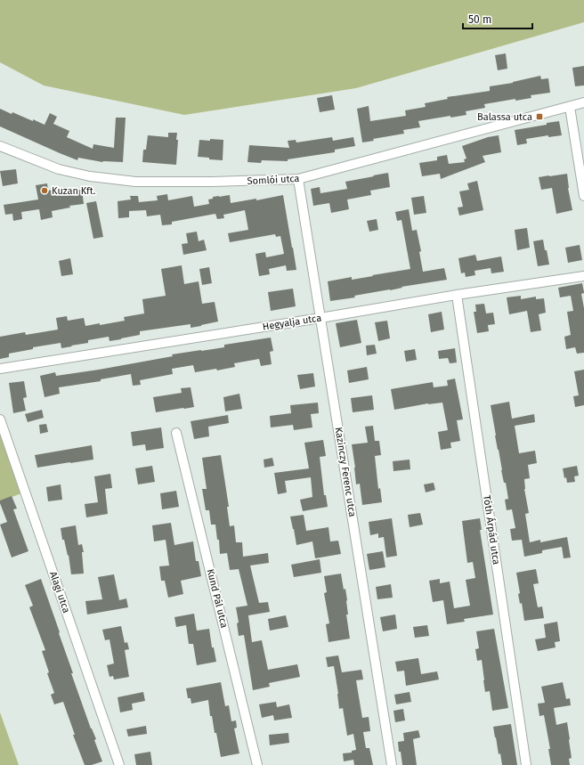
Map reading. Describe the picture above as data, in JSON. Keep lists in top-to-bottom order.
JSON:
{
  "streets": {
    "street": [
      "Somlói utca",
      "Hegyalja utca",
      "Kazinczy Ferenc utca",
      "Tóth Árpád utca",
      "Alagi utca",
      "Kund Pál utca"
    ]
  },
  "crossings": [
    ["Somlói utca", "Kazinczy Ferenc utca"],
    ["Hegyalja utca", "Kazinczy Ferenc utca"],
    ["Hegyalja utca", "Tóth Árpád utca"]
  ],
  "places": {
    "transit": ["Balassa utca"],
    "other": ["Kuzan Kft."]
  },
  "scale_bar": "50 m"
}
